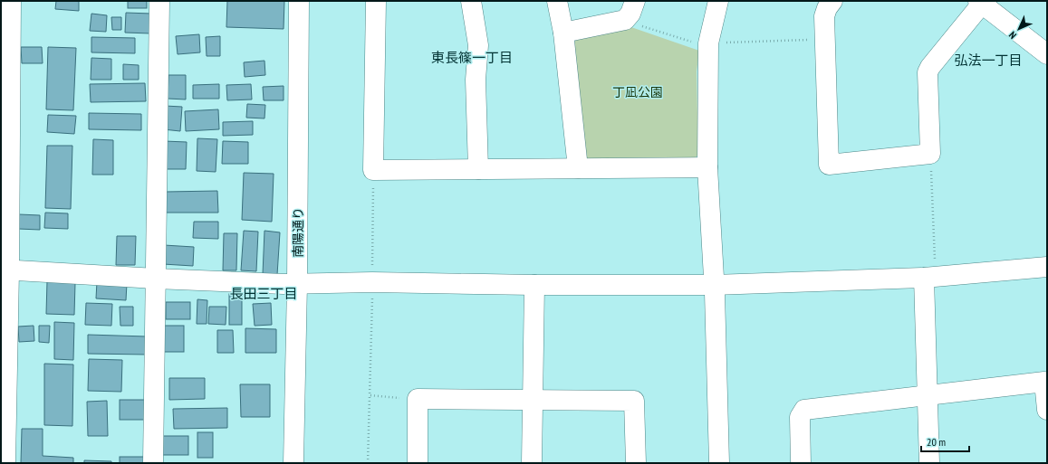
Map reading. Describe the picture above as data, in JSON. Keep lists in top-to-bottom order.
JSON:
{
  "streets": {
    "street": ["南陽通り"]
  },
  "districts": ["東長篠一丁目", "弘法一丁目", "長田三丁目"],
  "parks": ["丁凪公園"],
  "scale_bar": "20 m",
  "north": "bottom left"
}
